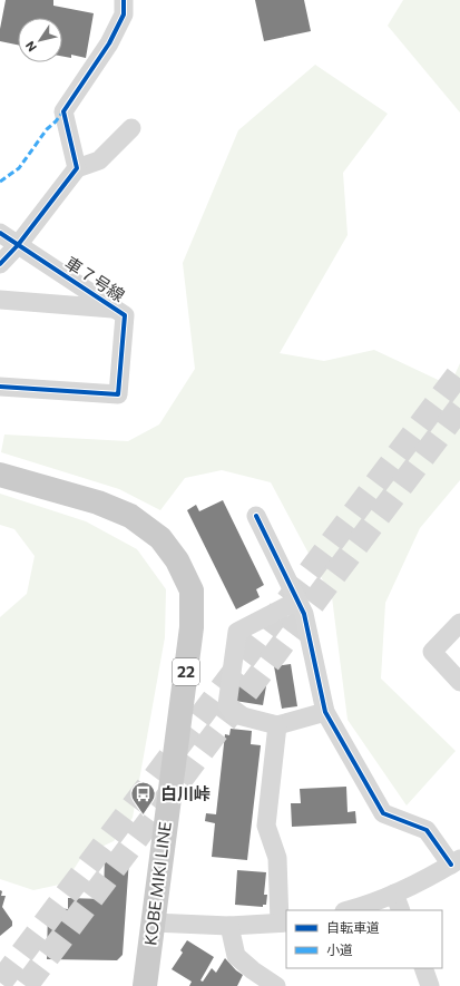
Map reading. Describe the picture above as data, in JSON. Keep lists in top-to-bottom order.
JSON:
{
  "streets": {
    "main road": ["22", "KOBE MIKI LINE"],
    "street": ["車７号線"]
  },
  "places": {
    "bus stop": ["白川峠"]
  },
  "legend": ["自転車道", "小道"],
  "north": "bottom left"
}
